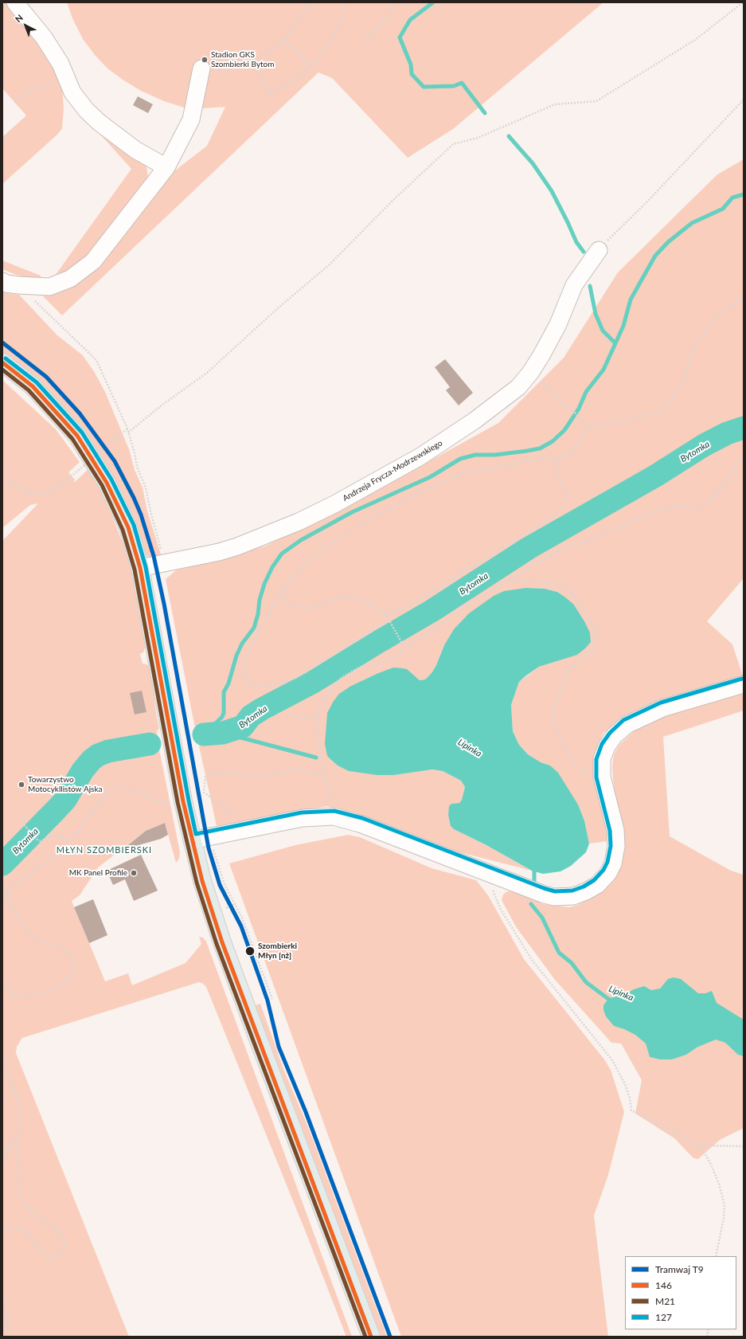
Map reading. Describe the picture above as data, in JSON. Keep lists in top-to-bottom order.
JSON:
{
  "streets": {
    "street": ["Andrzeja Frycza-Modrzewskiego"]
  },
  "districts": ["MŁYN SZOMBIERSKI"],
  "water": ["Bytomka", "Lipinka"],
  "places": [
    "Stadion GKS Szombierki Bytom",
    "Towarzystwo Motocykllistów Ajska",
    "MK Panel Profile",
    "Szombierki Młyn [nż]"
  ],
  "lines": [
    "tram line T9",
    "transit line 127",
    "transit line 146",
    "transit line M21"
  ],
  "legend": [
    "Tramwaj T9",
    "146",
    "M21",
    "127"
  ],
  "north": "top left"
}
